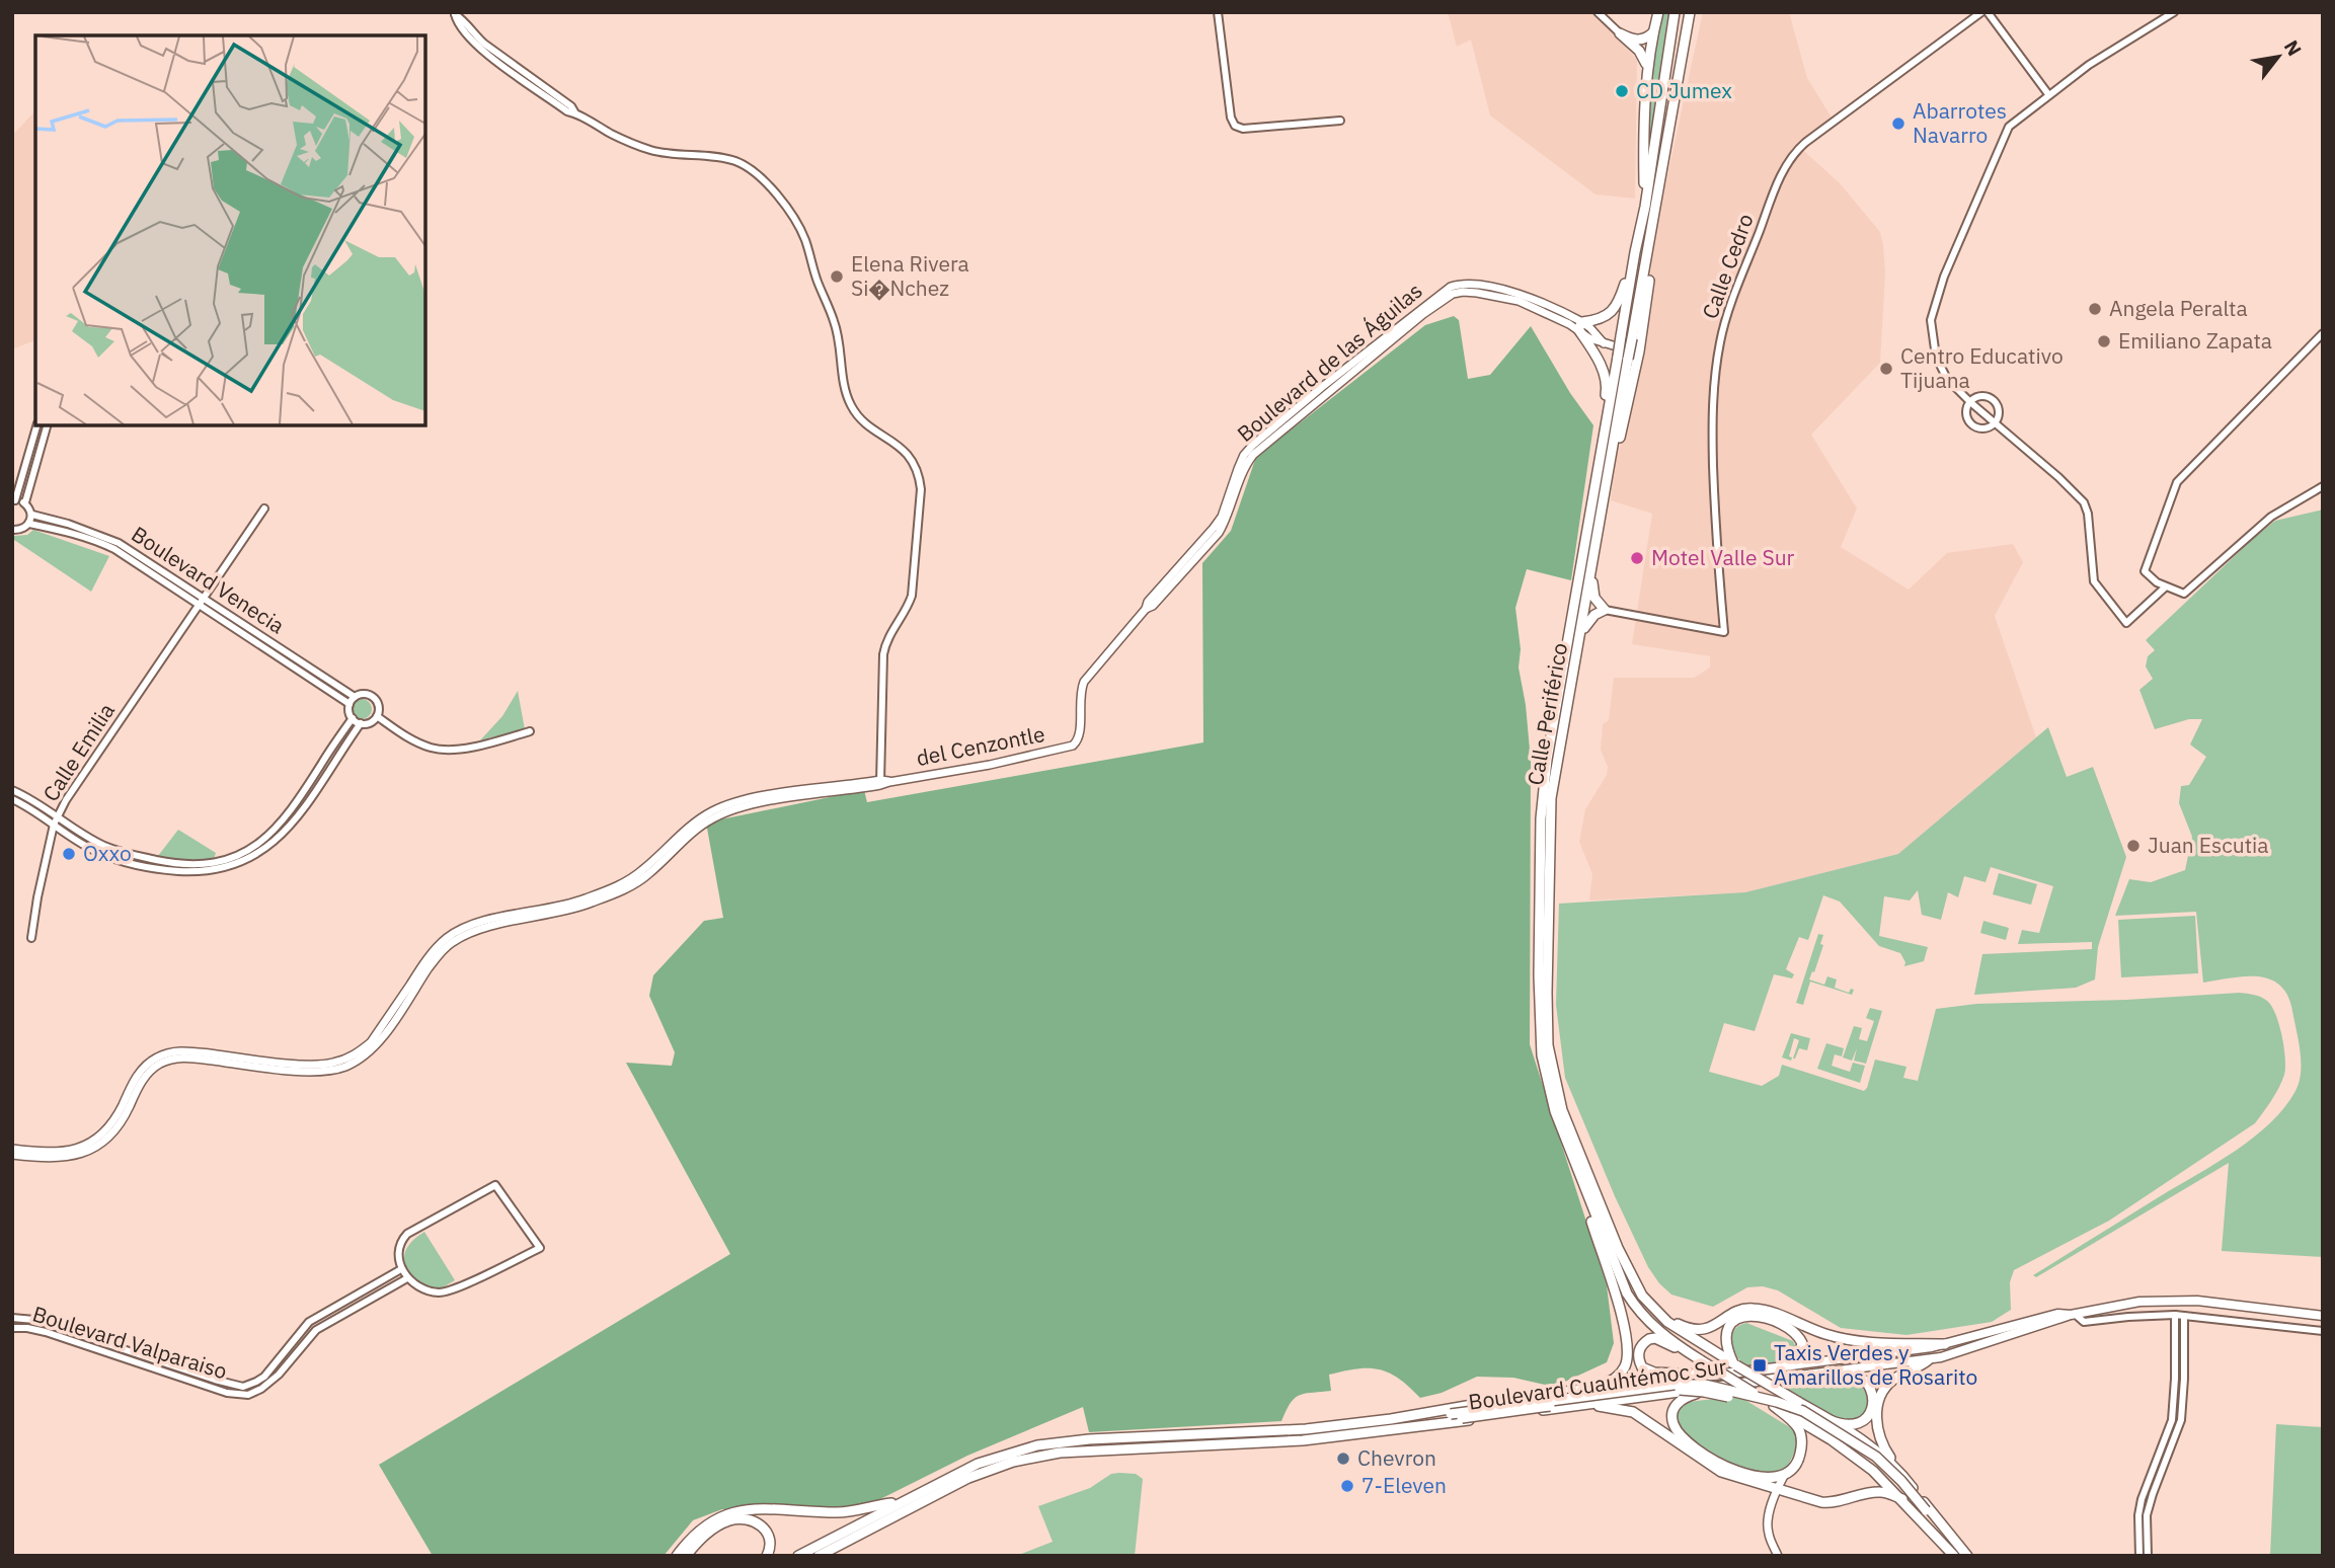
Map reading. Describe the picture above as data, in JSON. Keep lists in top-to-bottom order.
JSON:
{
  "streets": {
    "highway": ["Calle Periférico", "Boulevard Cuauhtémoc Sur"],
    "main road": ["Boulevard de las Águilas", "del Cenzontle"],
    "street": [
      "Calle Cedro",
      "Boulevard Venecia",
      "Calle Emilia",
      "Boulevard Valparaiso"
    ]
  },
  "crossings": [
    ["Boulevard de las Águilas", "del Cenzontle"],
    ["Boulevard Venecia", "Calle Emilia"]
  ],
  "places": {
    "other": [
      "CD Jumex",
      "Abarrotes Navarro",
      "Elena Rivera Si�Nchez",
      "Angela Peralta",
      "Emiliano Zapata",
      "Centro Educativo Tijuana",
      "Motel Valle Sur",
      "Juan Escutia",
      "Oxxo",
      "Chevron",
      "7-Eleven"
    ],
    "transit": ["Taxis Verdes y Amarillos de Rosarito"]
  },
  "north": "top right"
}
